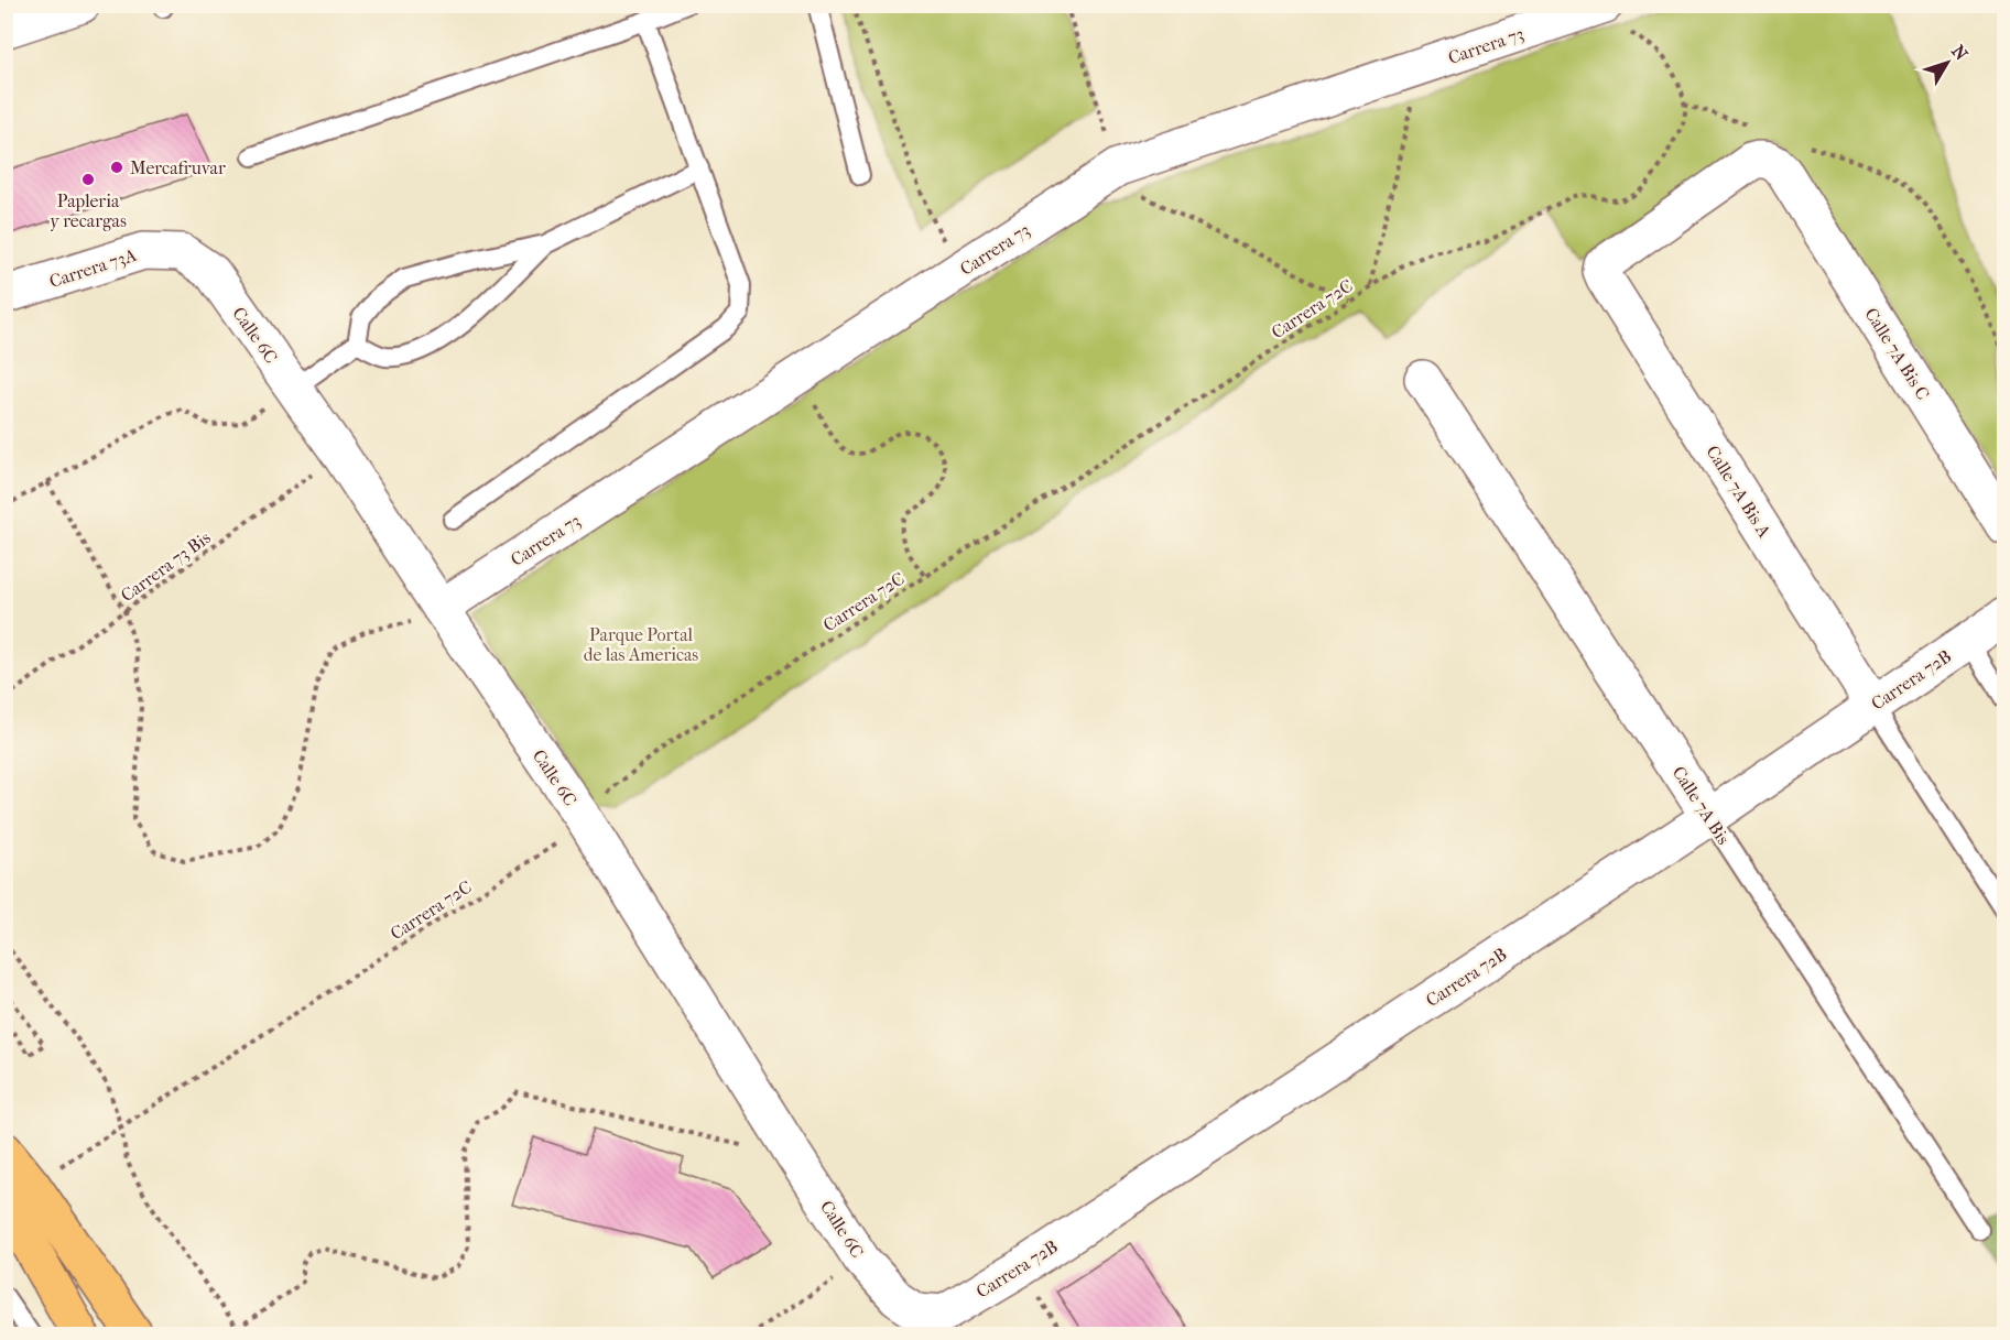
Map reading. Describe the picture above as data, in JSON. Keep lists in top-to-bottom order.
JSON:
{
  "streets": {
    "street": [
      "Carrera 73",
      "Carrera 73A",
      "Calle 6C",
      "Calle 7A Bis C",
      "Calle 7A Bis A",
      "Carrera 72B",
      "Calle 7A Bis"
    ],
    "path": ["Carrera 72C", "Carrera 73 Bis"]
  },
  "crossings": [
    ["Carrera 73", "Calle 6C"],
    ["Carrera 73A", "Calle 6C"],
    ["Carrera 72C", "Calle 6C"],
    ["Calle 6C", "Carrera 73 Bis"],
    ["Calle 6C", "Carrera 72B"],
    ["Calle 7A Bis C", "Calle 7A Bis A"],
    ["Calle 7A Bis A", "Carrera 72B"],
    ["Carrera 72B", "Calle 7A Bis"]
  ],
  "parks": ["Parque Portal de las Americas"],
  "places": ["Mercafruvar", "Papleria y recargas"],
  "north": "top right"
}
